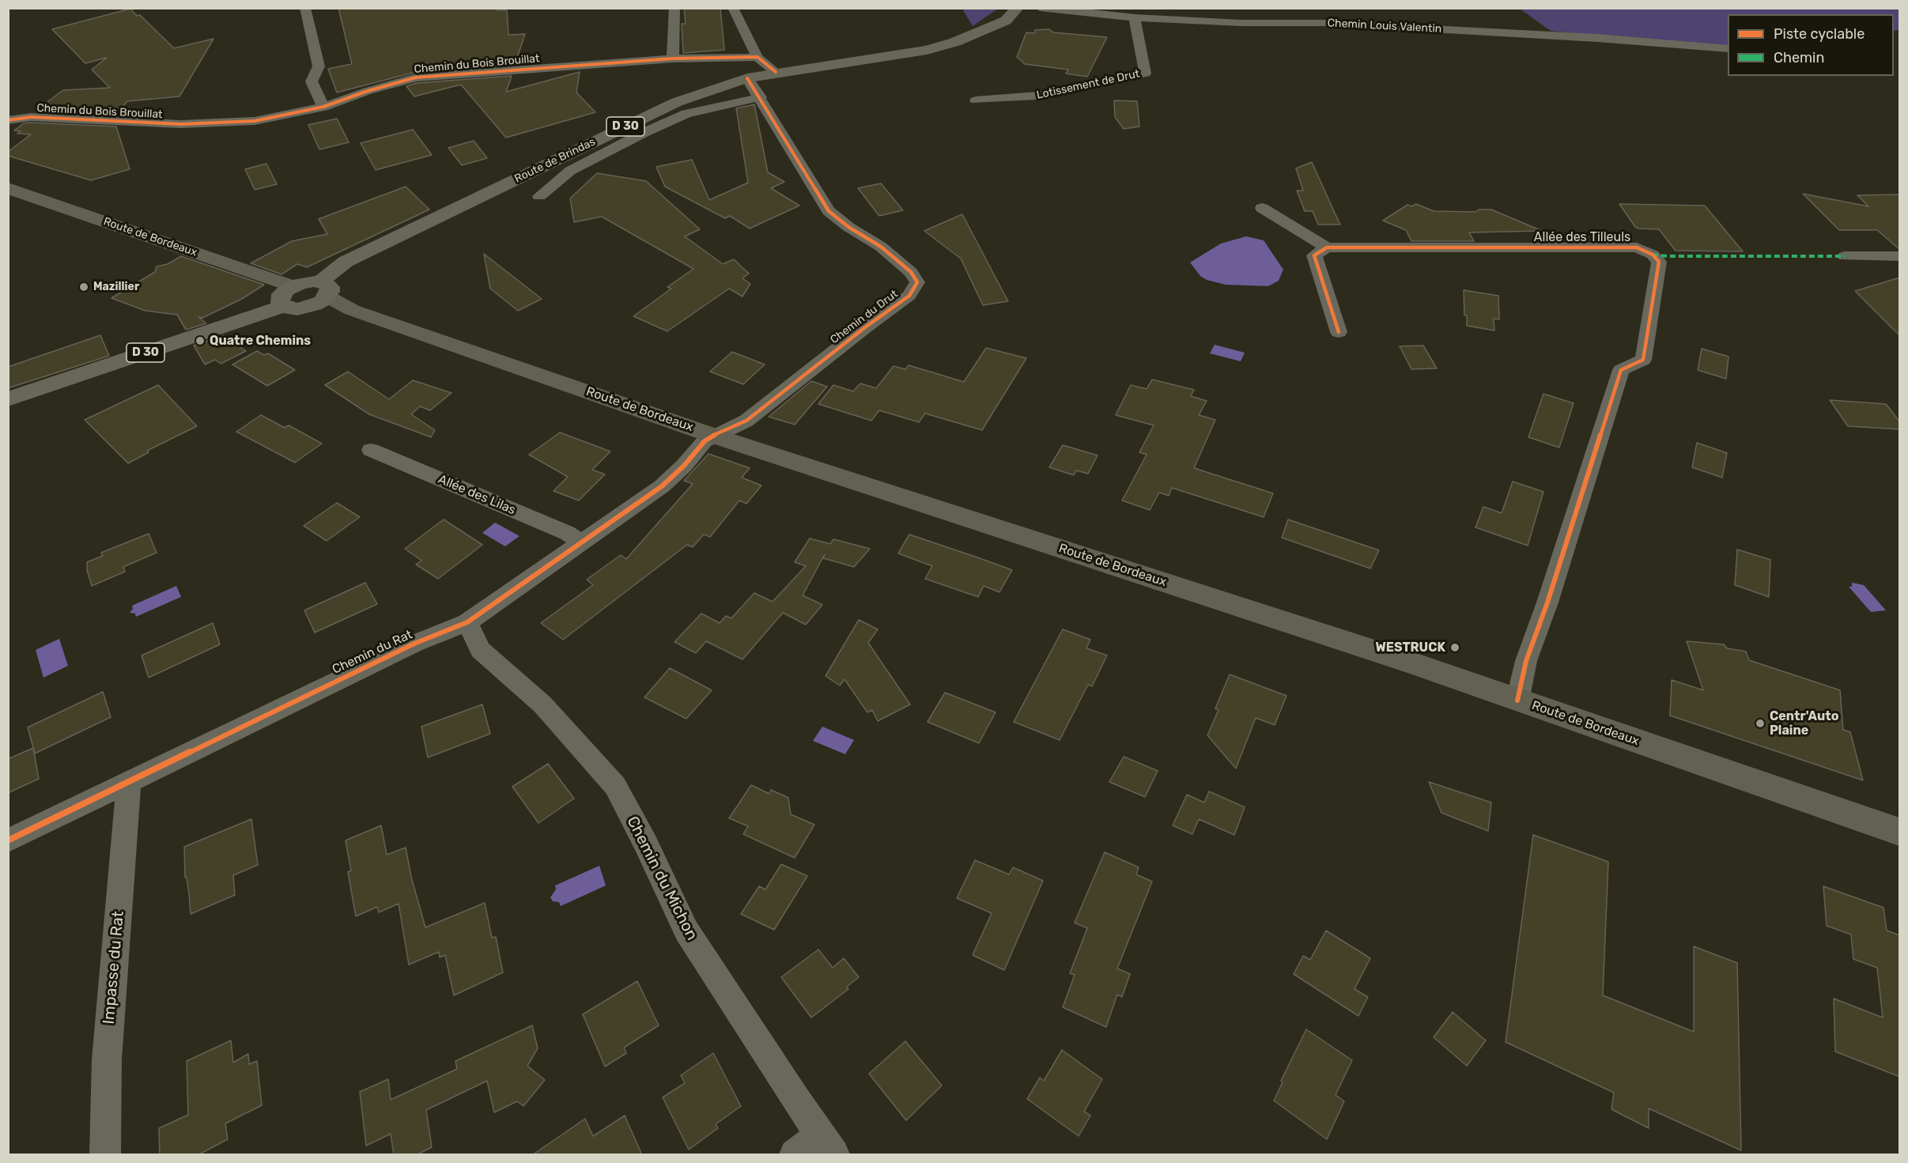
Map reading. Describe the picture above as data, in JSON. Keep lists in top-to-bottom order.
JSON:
{
  "streets": {
    "main road": ["D 30", "Route de Brindas", "Route de Bordeaux"],
    "street": [
      "Chemin Louis Valentin",
      "Chemin du Bois Brouillat",
      "Lotissement de Drut",
      "Allée des Tilleuls",
      "Chemin du Drut",
      "Allée des Lilas",
      "Chemin du Rat",
      "Chemin du Michon",
      "Impasse du Rat"
    ]
  },
  "crossings": [
    ["Chemin Louis Valentin", "Lotissement de Drut"],
    ["D 30", "Route de Brindas"],
    ["Route de Brindas", "Route de Bordeaux"],
    ["Route de Brindas", "Chemin du Drut"],
    ["Route de Bordeaux", "Allée des Tilleuls"],
    ["Route de Bordeaux", "Chemin du Drut"],
    ["Route de Bordeaux", "Chemin du Rat"],
    ["Chemin du Drut", "Chemin du Rat"],
    ["Allée des Lilas", "Chemin du Rat"],
    ["Chemin du Rat", "Chemin du Michon"],
    ["Chemin du Rat", "Impasse du Rat"]
  ],
  "places": [
    "Mazillier",
    "Quatre Chemins",
    "WESTRUCK",
    "Centr'Auto Plaine"
  ],
  "legend": ["Piste cyclable", "Chemin"]
}
